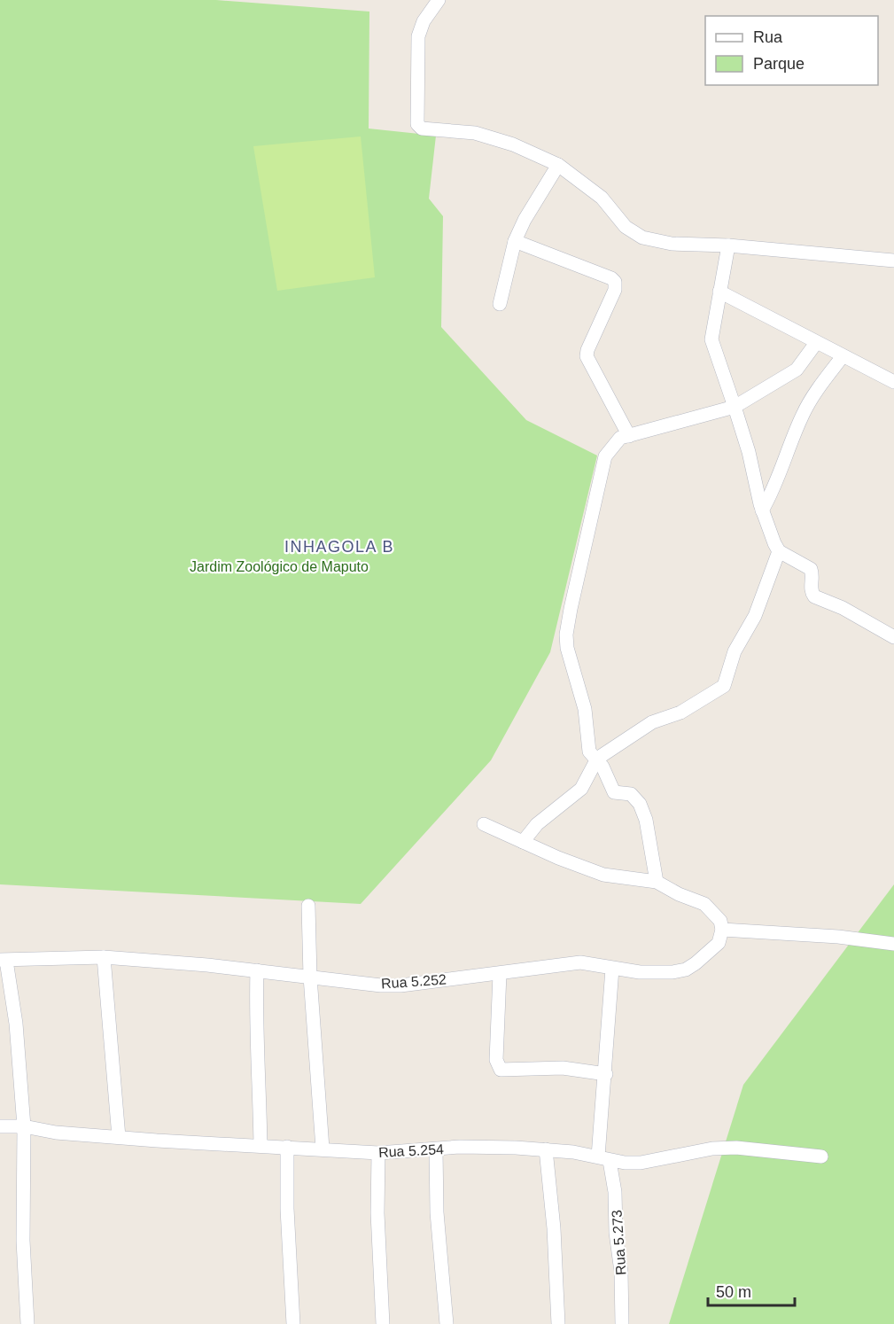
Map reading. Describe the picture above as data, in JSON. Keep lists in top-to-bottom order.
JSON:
{
  "streets": {
    "street": ["Rua 5.252", "Rua 5.254", "Rua 5.273"]
  },
  "crossings": [
    ["Rua 5.252", "Rua 5.273"],
    ["Rua 5.254", "Rua 5.273"]
  ],
  "districts": ["INHAGOLA B"],
  "parks": ["Jardim Zoológico de Maputo"],
  "legend": ["Rua", "Parque"],
  "scale_bar": "50 m"
}
